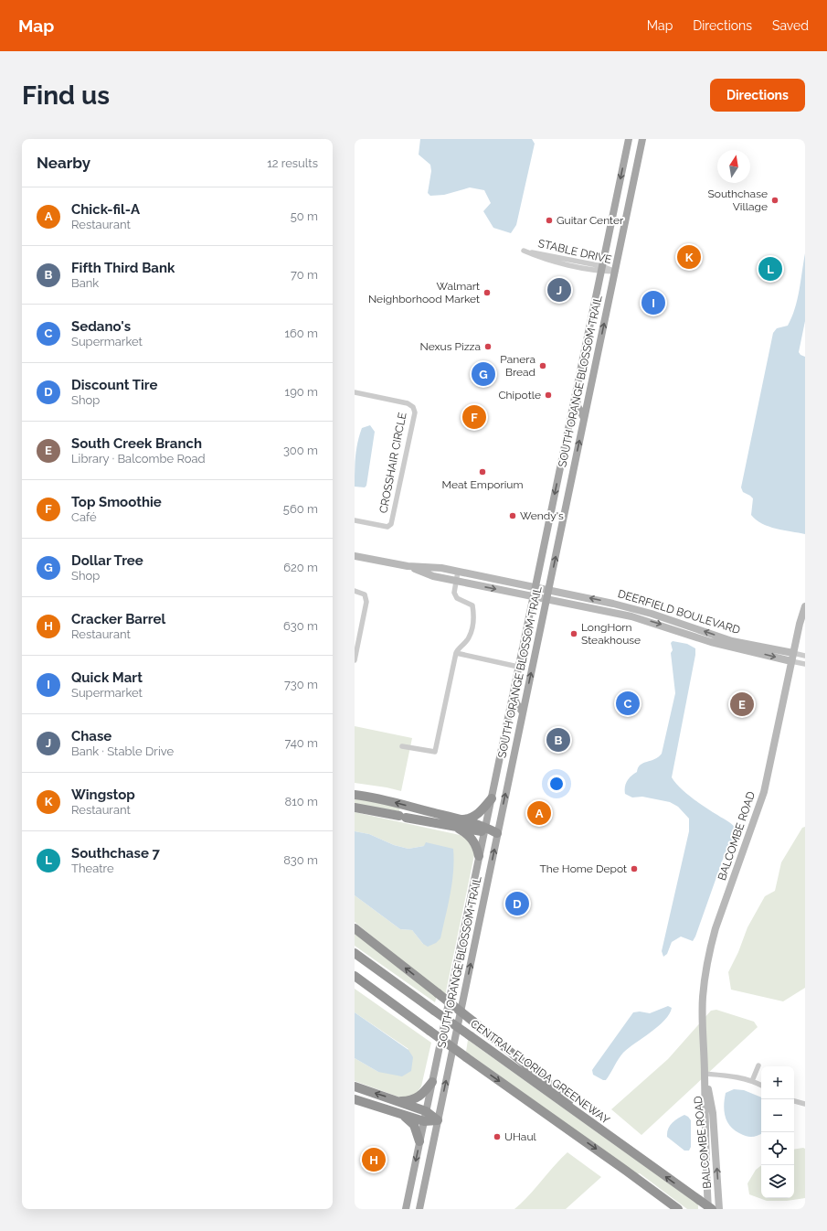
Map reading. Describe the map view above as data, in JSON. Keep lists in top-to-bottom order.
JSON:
{
  "streets": {
    "highway": ["CENTRAL FLORIDA GREENEWAY"],
    "main road": ["SOUTH ORANGE BLOSSOM TRAIL"],
    "street": [
      "STABLE DRIVE",
      "CROSSHAIR CIRCLE",
      "DEERFIELD BOULEVARD",
      "BALCOMBE ROAD"
    ]
  },
  "crossings": [
    ["STABLE DRIVE", "SOUTH ORANGE BLOSSOM TRAIL"],
    ["SOUTH ORANGE BLOSSOM TRAIL", "DEERFIELD BOULEVARD"],
    ["DEERFIELD BOULEVARD", "BALCOMBE ROAD"]
  ],
  "places": [
    "Southchase Village",
    "Guitar Center",
    "Walmart Neighborhood Market",
    "Nexus Pizza",
    "Panera Bread",
    "Chipotle",
    "Meat Emporium",
    "Wendy's",
    "LongHorn Steakhouse",
    "The Home Depot",
    "UHaul"
  ],
  "north": "top",
  "page": {
    "header": "Map",
    "nav": ["Map", "Directions", "Saved"],
    "buttons": "Directions",
    "title": "Find us",
    "heading": ["Nearby", "12 results"],
    "list": [
      {
        "mark": "A",
        "name": "Chick-fil-A",
        "note": "Restaurant",
        "value": "50 m"
      },
      {
        "mark": "B",
        "name": "Fifth Third Bank",
        "note": "Bank",
        "value": "70 m"
      },
      {
        "mark": "C",
        "name": "Sedano's",
        "note": "Supermarket",
        "value": "160 m"
      },
      {
        "mark": "D",
        "name": "Discount Tire",
        "note": "Shop",
        "value": "190 m"
      },
      {
        "mark": "E",
        "name": "South Creek Branch",
        "note": "Library · Balcombe Road",
        "value": "300 m"
      },
      {
        "mark": "F",
        "name": "Top Smoothie",
        "note": "Café",
        "value": "560 m"
      },
      {
        "mark": "G",
        "name": "Dollar Tree",
        "note": "Shop",
        "value": "620 m"
      },
      {
        "mark": "H",
        "name": "Cracker Barrel",
        "note": "Restaurant",
        "value": "630 m"
      },
      {
        "mark": "I",
        "name": "Quick Mart",
        "note": "Supermarket",
        "value": "730 m"
      },
      {
        "mark": "J",
        "name": "Chase",
        "note": "Bank · Stable Drive",
        "value": "740 m"
      },
      {
        "mark": "K",
        "name": "Wingstop",
        "note": "Restaurant",
        "value": "810 m"
      },
      {
        "mark": "L",
        "name": "Southchase 7",
        "note": "Theatre",
        "value": "830 m"
      }
    ],
    "pins": [
      "K",
      "L",
      "J",
      "I",
      "G",
      "F",
      "C",
      "E",
      "B",
      "A",
      "D",
      "H"
    ],
    "map_buttons": ["+", "−"]
  }
}
